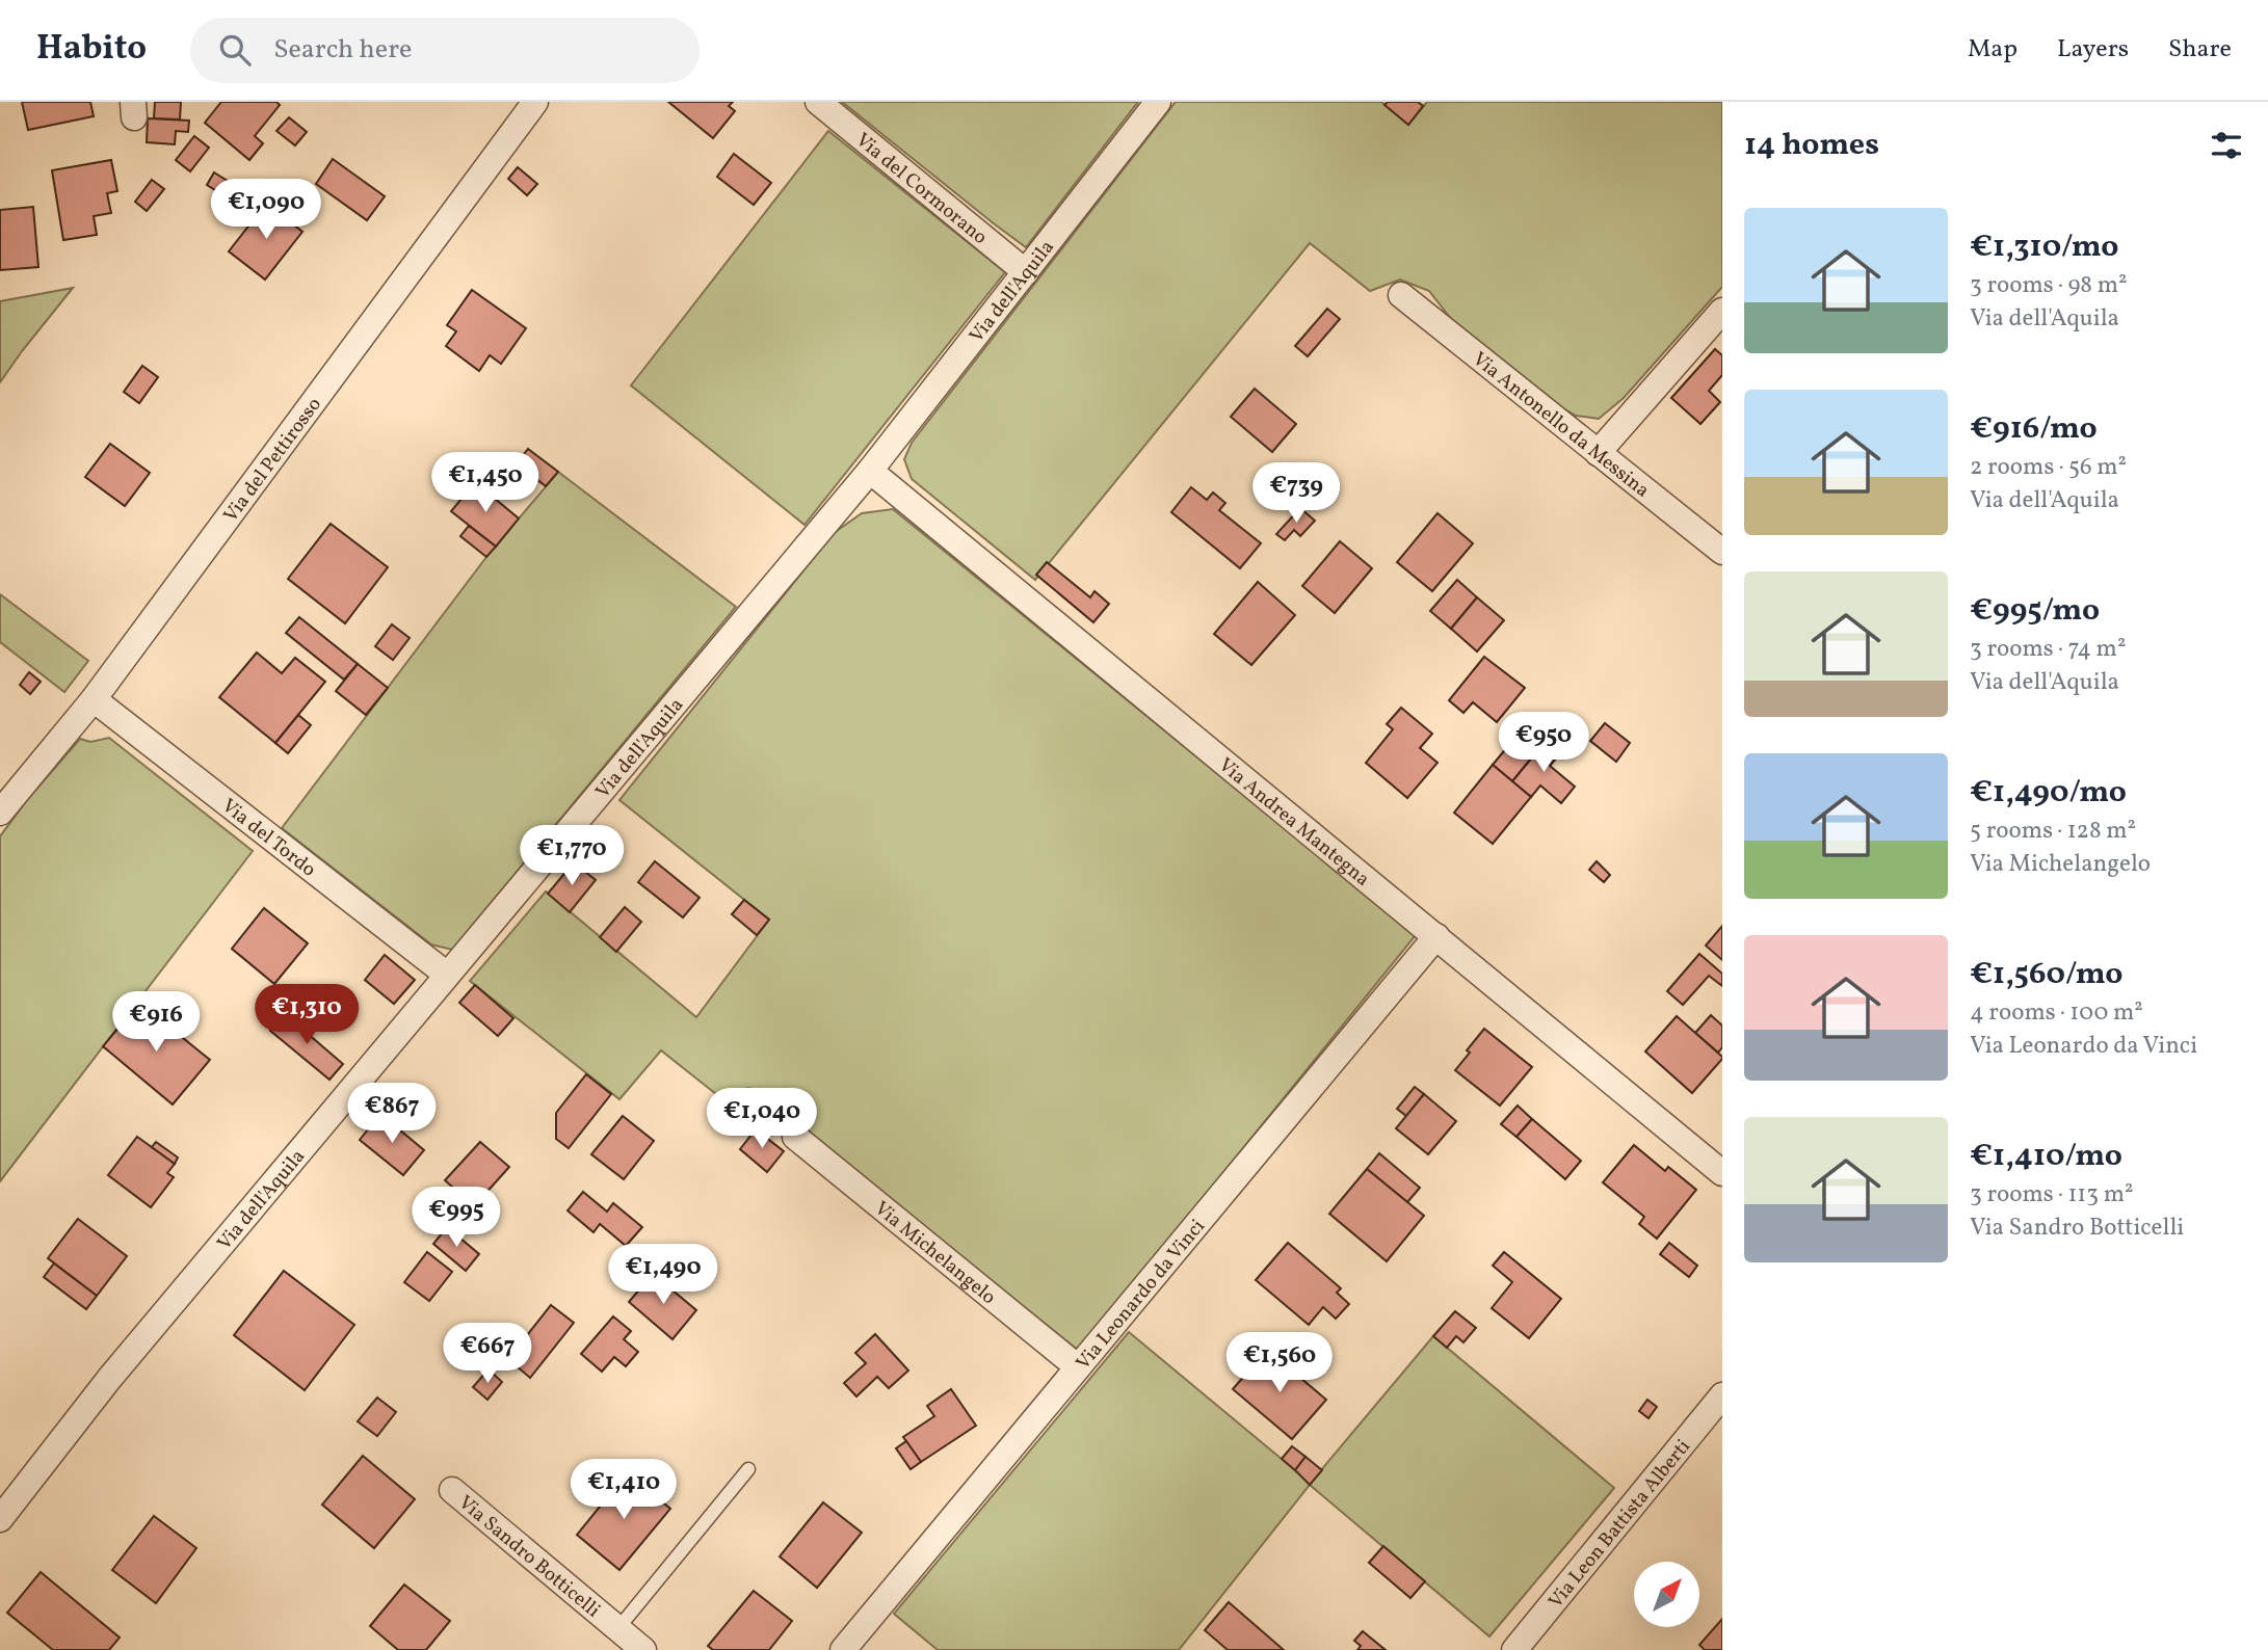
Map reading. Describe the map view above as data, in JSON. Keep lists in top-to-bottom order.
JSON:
{
  "streets": {
    "street": [
      "Via del Cormorano",
      "Via dell'Aquila",
      "Via Antonello da Messina",
      "Via del Pettirosso",
      "Via Andrea Mantegna",
      "Via del Tordo",
      "Via Michelangelo",
      "Via Leonardo da Vinci",
      "Via Leon Battista Alberti",
      "Via Sandro Botticelli"
    ]
  },
  "crossings": [
    ["Via del Cormorano", "Via dell'Aquila"],
    ["Via dell'Aquila", "Via Andrea Mantegna"],
    ["Via dell'Aquila", "Via del Tordo"],
    ["Via del Pettirosso", "Via del Tordo"],
    ["Via Andrea Mantegna", "Via Leonardo da Vinci"],
    ["Via Michelangelo", "Via Leonardo da Vinci"]
  ],
  "north": "top right",
  "page": {
    "header": "Habito",
    "search": "Search here",
    "nav": ["Map", "Layers", "Share"],
    "heading": "14 homes",
    "price": [
      "€1,090",
      "€1,450",
      "€739",
      "€950",
      "€1,770",
      "€1,310",
      "€916",
      "€867",
      "€1,040",
      "€995",
      "€1,490",
      "€667",
      "€1,560",
      "€1,410"
    ],
    "list": [
      {
        "name": "€1,310/mo",
        "note": "3 rooms · 98 m² · Via dell'Aquila"
      },
      {
        "name": "€916/mo",
        "note": "2 rooms · 56 m² · Via dell'Aquila"
      },
      {
        "name": "€995/mo",
        "note": "3 rooms · 74 m² · Via dell'Aquila"
      },
      {
        "name": "€1,490/mo",
        "note": "5 rooms · 128 m² · Via Michelangelo"
      },
      {
        "name": "€1,560/mo",
        "note": "4 rooms · 100 m² · Via Leonardo da Vinci"
      },
      {
        "name": "€1,410/mo",
        "note": "3 rooms · 113 m² · Via Sandro Botticelli"
      }
    ]
  }
}
